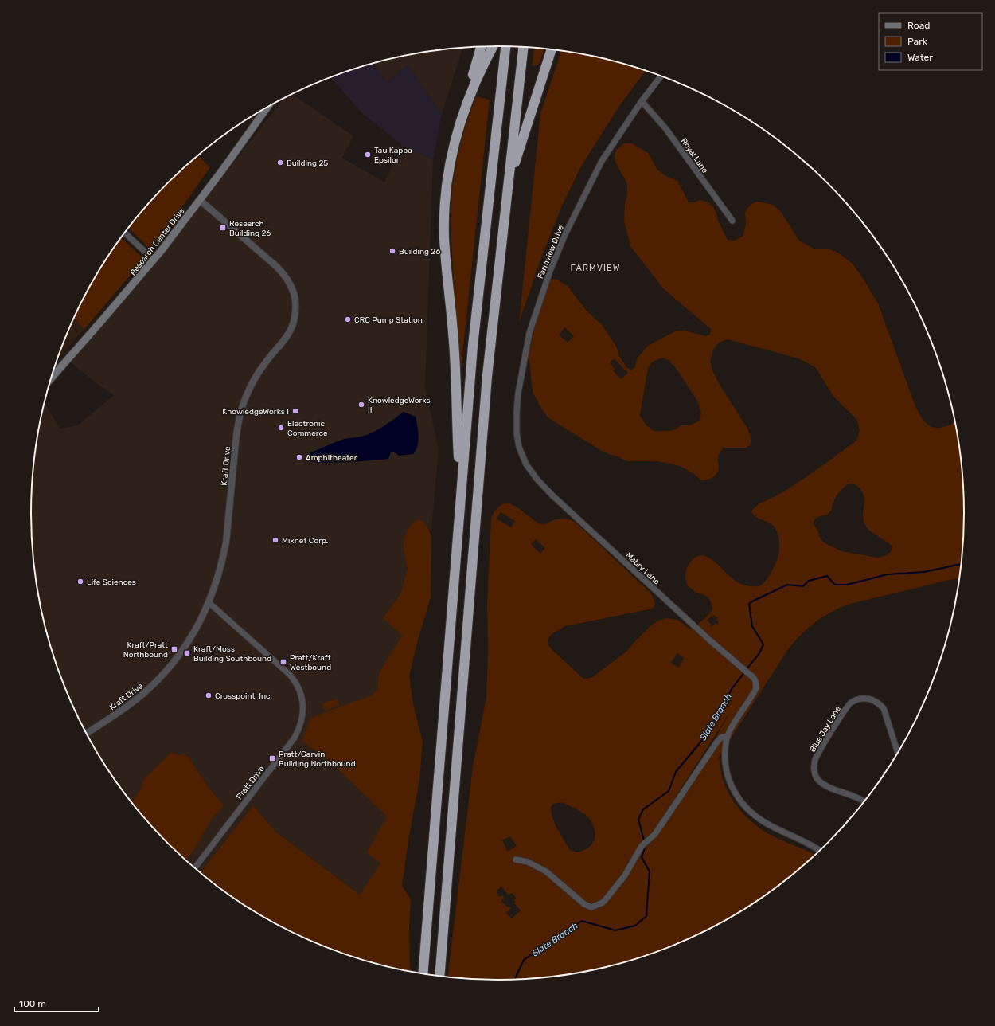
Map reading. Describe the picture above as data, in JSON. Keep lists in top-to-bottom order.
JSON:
{
  "streets": {
    "main road": ["Research Center Drive"],
    "street": [
      "Royal Lane",
      "Farmview Drive",
      "Kraft Drive",
      "Mabry Lane",
      "Blue Jay Lane",
      "Pratt Drive"
    ]
  },
  "crossings": [
    ["Royal Lane", "Farmview Drive"],
    ["Research Center Drive", "Kraft Drive"],
    ["Farmview Drive", "Mabry Lane"],
    ["Kraft Drive", "Pratt Drive"]
  ],
  "districts": ["FARMVIEW"],
  "water": ["Slate Branch"],
  "places": {
    "other": [
      "Tau Kappa Epsilon",
      "Building 25",
      "Building 26",
      "CRC Pump Station",
      "KnowledgeWorks II",
      "KnowledgeWorks I",
      "Electronic Commerce",
      "Amphitheater",
      "Mixnet Corp.",
      "Life Sciences",
      "Crosspoint, Inc."
    ],
    "transit": [
      "Research Building 26",
      "Kraft/Pratt Northbound",
      "Kraft/Moss Building Southbound",
      "Pratt/Kraft Westbound",
      "Pratt/Garvin Building Northbound"
    ]
  },
  "legend": ["Road", "Park", "Water"],
  "scale_bar": "100 m"
}
